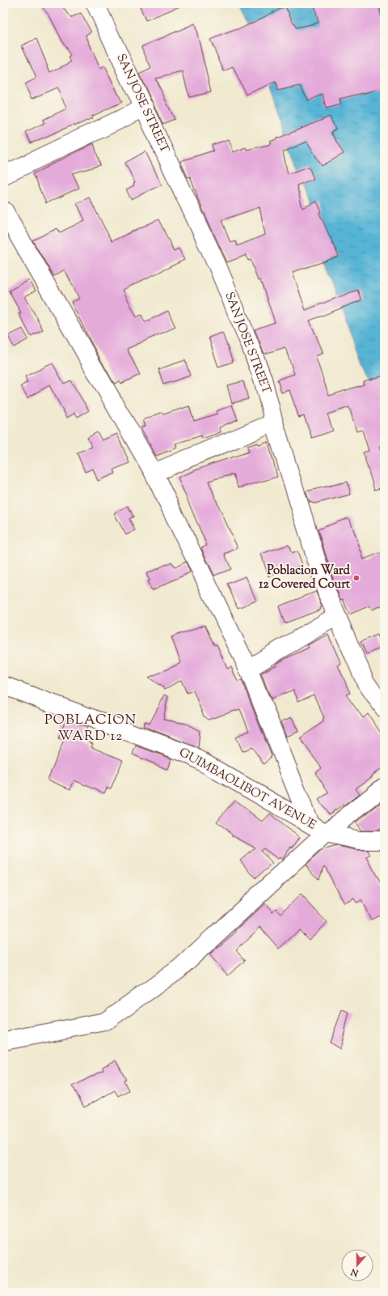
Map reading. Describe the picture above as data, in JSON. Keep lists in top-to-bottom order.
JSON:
{
  "streets": {
    "street": ["SAN JOSE STREET", "GUIMBAOLIBOT AVENUE"]
  },
  "districts": ["POBLACION WARD 12"],
  "places": ["Poblacion Ward 12 Covered Court"],
  "north": "bottom"
}
